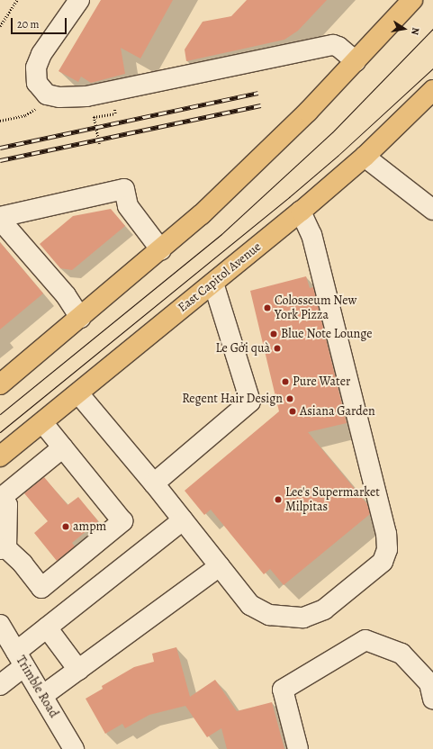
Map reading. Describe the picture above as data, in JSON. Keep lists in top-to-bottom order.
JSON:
{
  "streets": {
    "main road": ["East Capitol Avenue"],
    "street": ["Trimble Road"]
  },
  "places": [
    "Colosseum New York Pizza",
    "Blue Note Lounge",
    "Le Gởi quà",
    "Pure Water",
    "Regent Hair Design",
    "Asiana Garden",
    "Lee's Supermarket Milpitas",
    "ampm"
  ],
  "scale_bar": "20 m",
  "north": "right"
}
